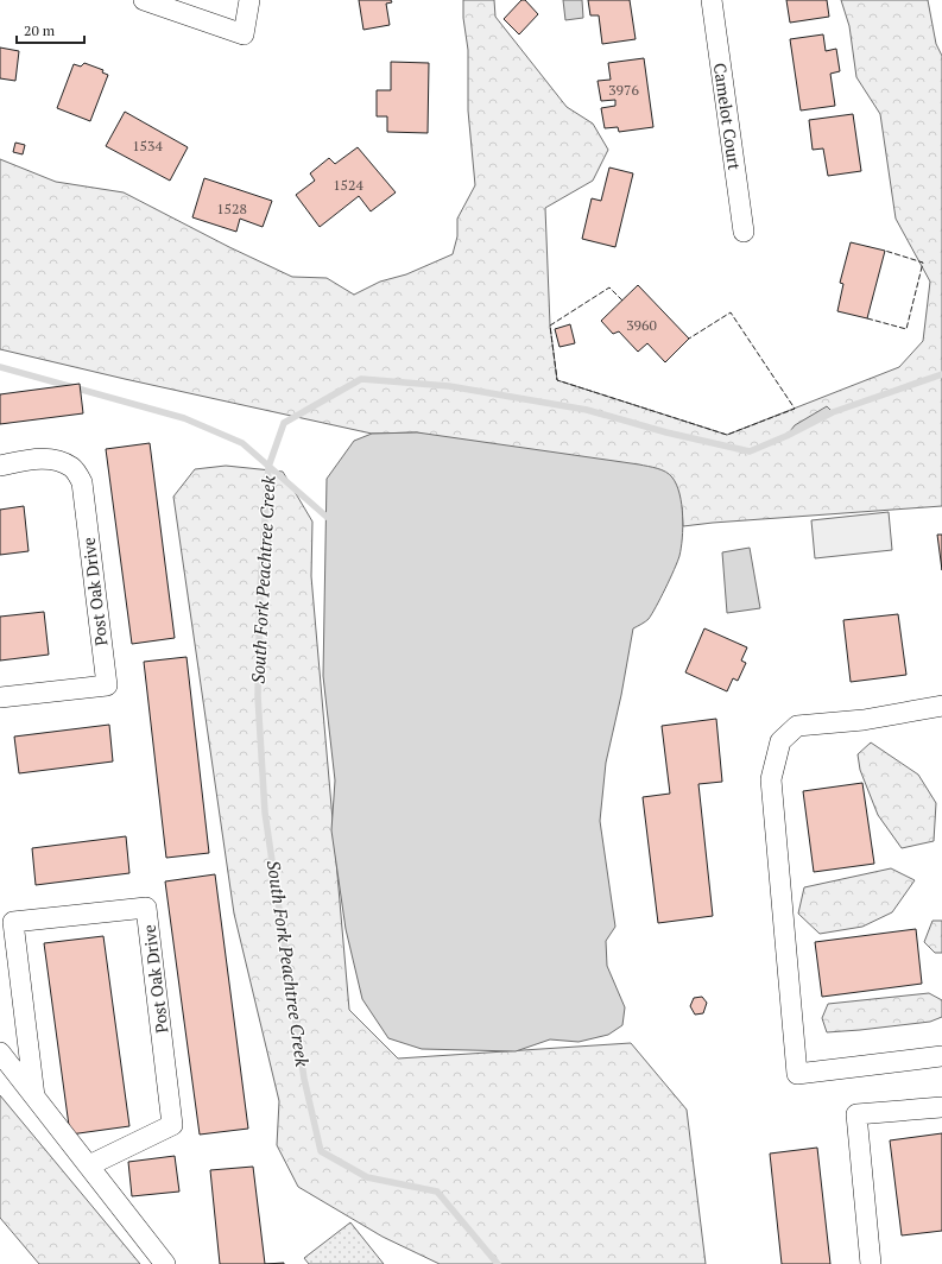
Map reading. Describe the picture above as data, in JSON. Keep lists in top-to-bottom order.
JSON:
{
  "streets": {
    "street": ["Camelot Court", "Post Oak Drive"]
  },
  "water": ["South Fork Peachtree Creek"],
  "house_numbers": [
    "3976",
    "1534",
    "1524",
    "1528",
    "3960"
  ],
  "scale_bar": "20 m"
}
